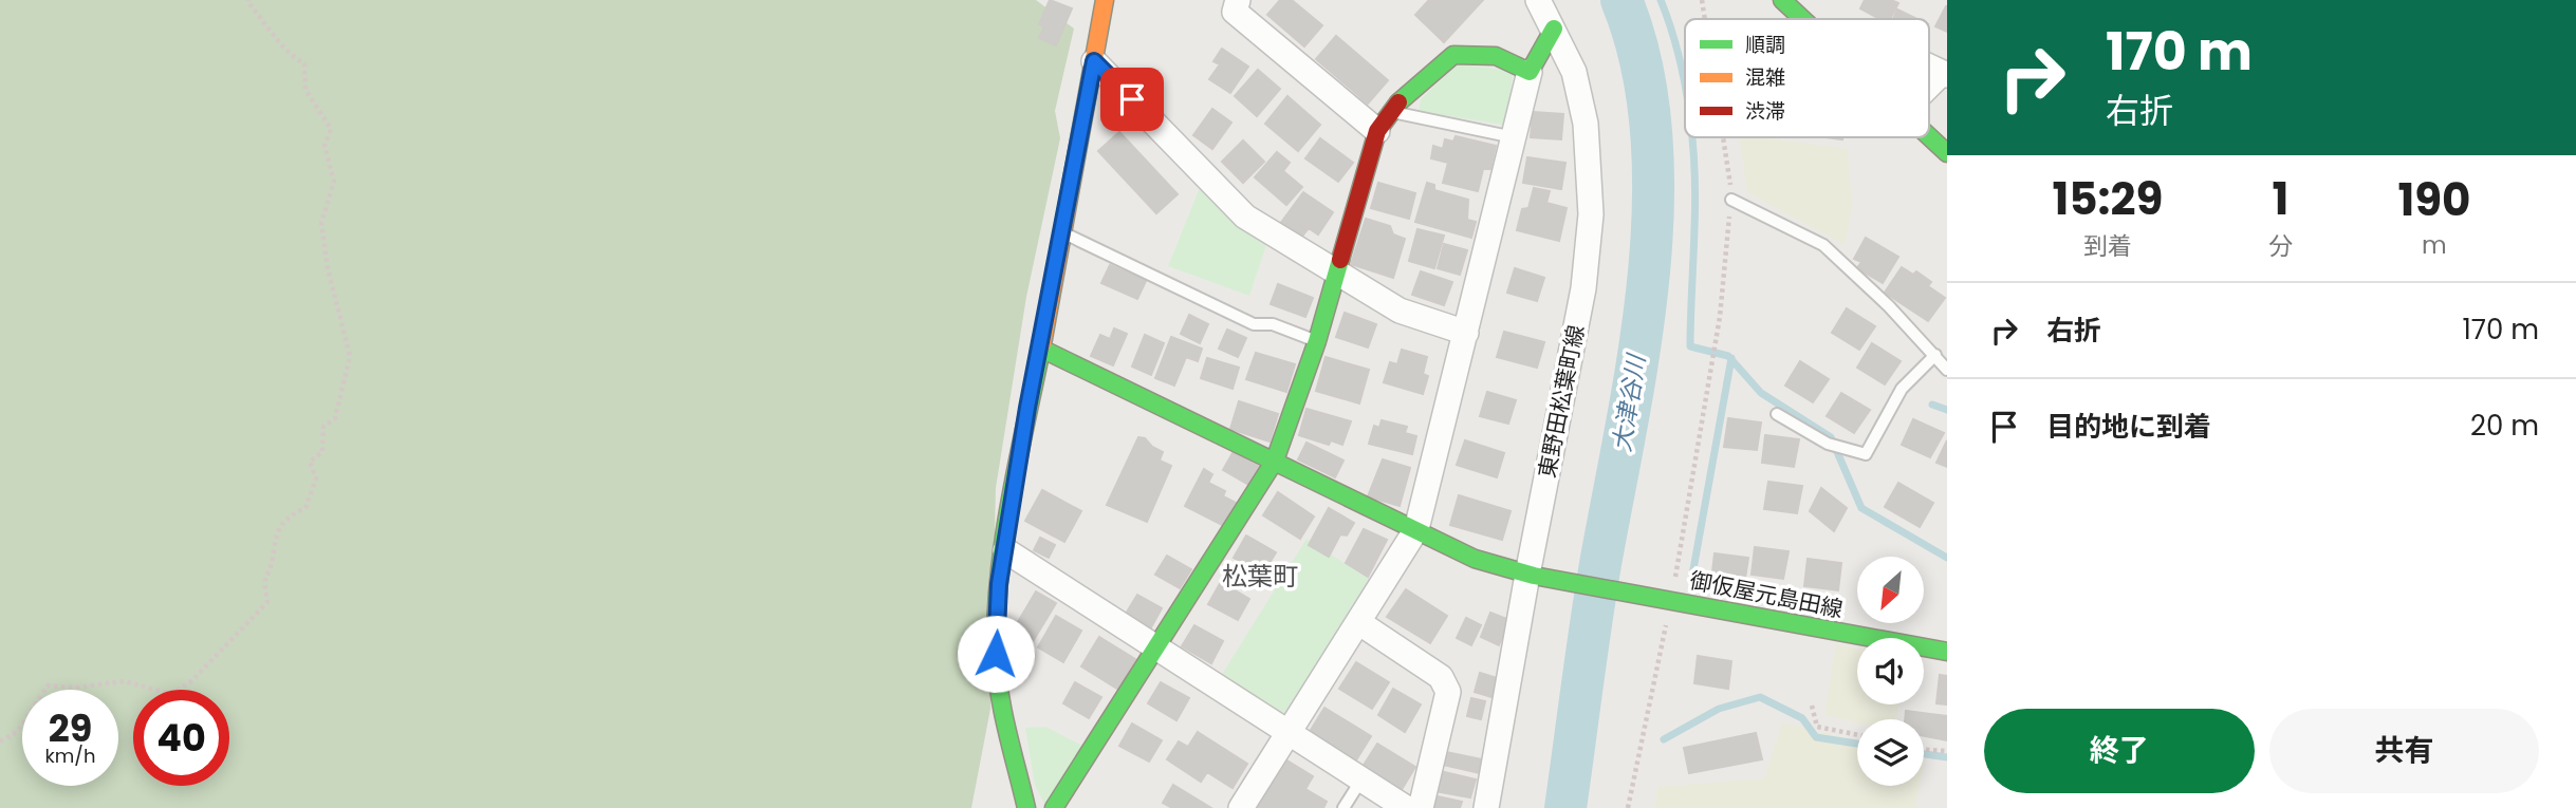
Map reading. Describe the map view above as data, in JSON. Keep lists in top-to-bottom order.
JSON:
{
  "streets": {
    "street": ["東野田松葉町線", "御仮屋元島田線"]
  },
  "crossings": [
    ["東野田松葉町線", "御仮屋元島田線"]
  ],
  "districts": ["松葉町"],
  "water": ["大津谷川"],
  "legend": ["順調", "混雑", "渋滞"],
  "north": "bottom left",
  "page": {
    "turn": ["170 m", "右折"],
    "eta": [
      "15:29",
      "到着",
      "1",
      "分",
      "190",
      "m"
    ],
    "list": [
      {
        "name": "右折",
        "value": "170 m"
      },
      {
        "name": "目的地に到着",
        "value": "20 m"
      }
    ],
    "speed": "29 km/h",
    "limit": "40",
    "buttons": ["終了", "共有"]
  }
}
